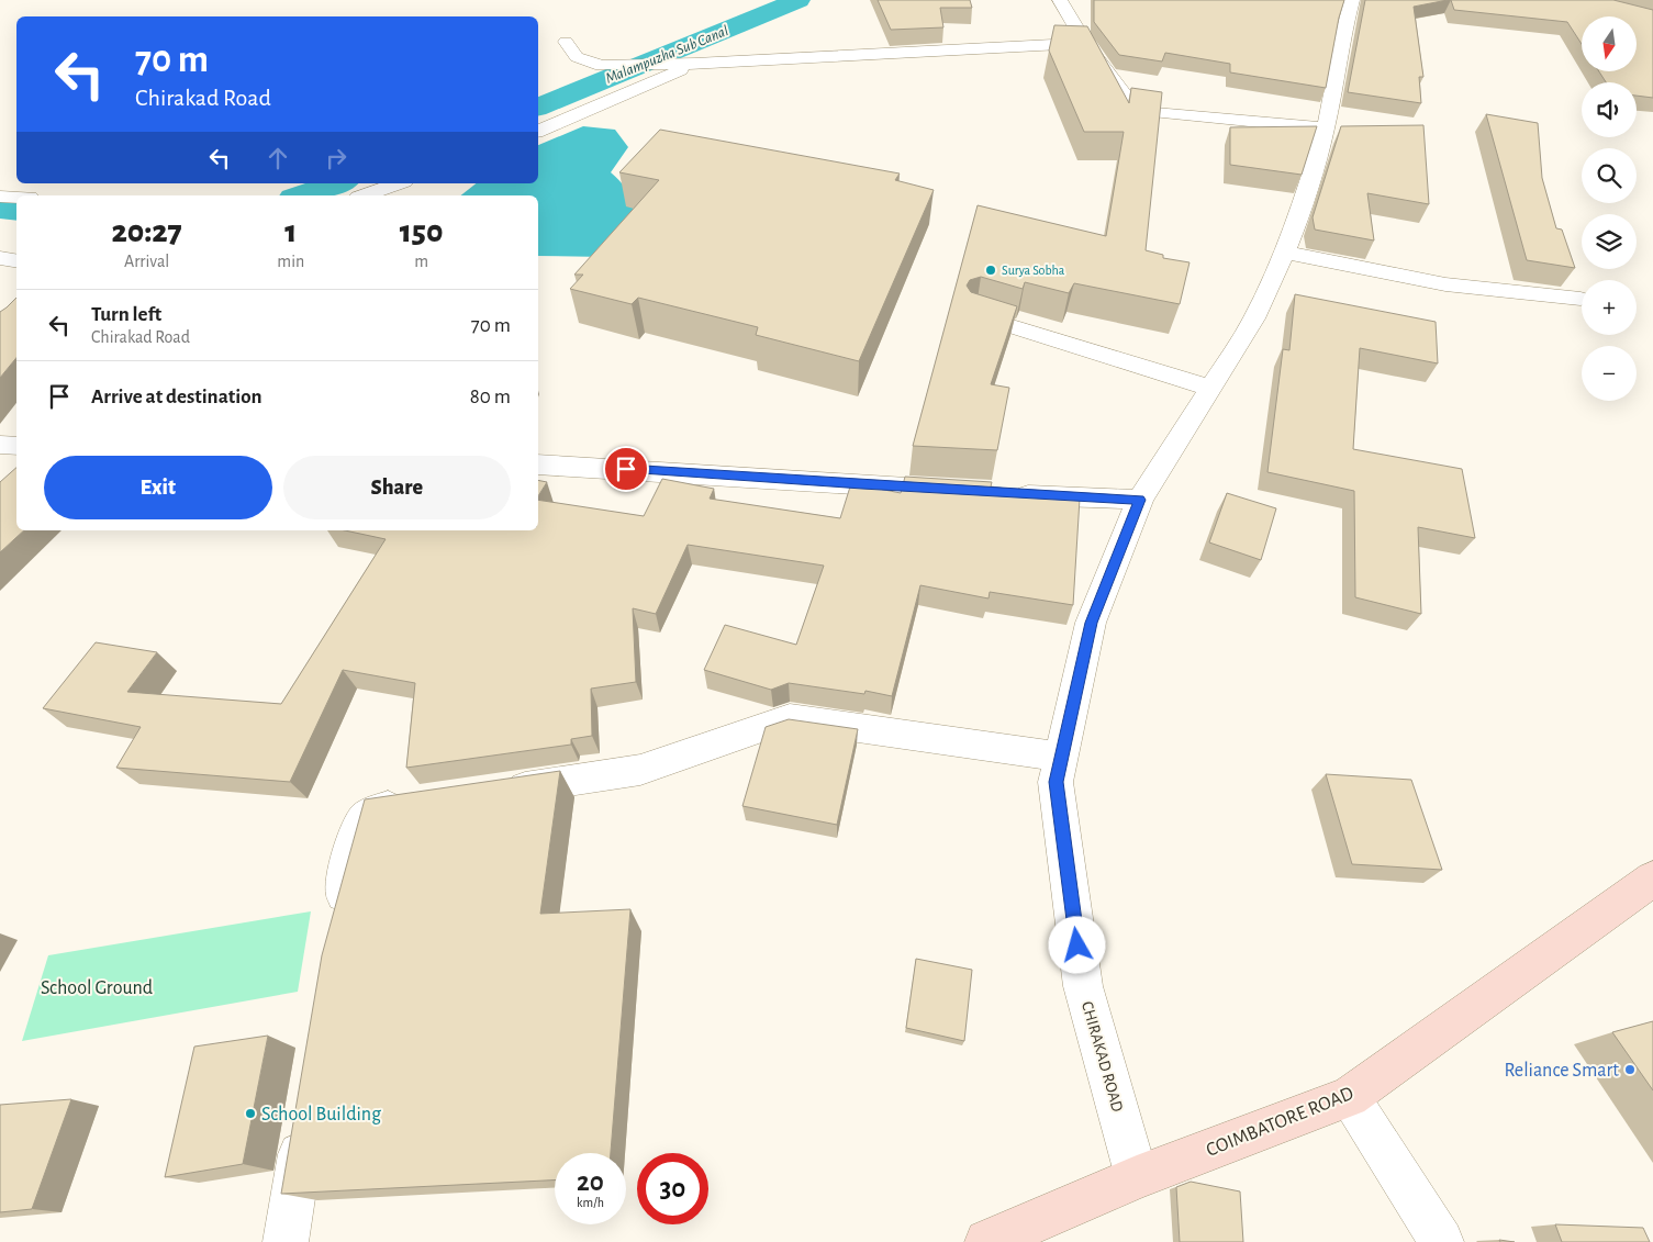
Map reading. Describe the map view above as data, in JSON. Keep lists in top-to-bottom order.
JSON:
{
  "streets": {
    "main road": ["COIMBATORE ROAD"],
    "street": ["CHIRAKAD ROAD"]
  },
  "crossings": [
    ["CHIRAKAD ROAD", "COIMBATORE ROAD"]
  ],
  "water": ["Malampuzha Sub Canal"],
  "parks": ["School Ground"],
  "places": ["Surya Sobha", "Reliance Smart", "School Building"],
  "north": "bottom",
  "page": {
    "map_buttons": ["+", "−"],
    "turn": ["70 m", "Chirakad Road"],
    "eta": [
      "20:27",
      "Arrival",
      "1",
      "min",
      "150",
      "m"
    ],
    "list": [
      {
        "name": "Turn left",
        "note": "Chirakad Road",
        "value": "70 m"
      },
      {
        "name": "Arrive at destination",
        "value": "80 m"
      }
    ],
    "buttons": ["Exit", "Share"],
    "speed": "20 km/h",
    "limit": "30"
  }
}
